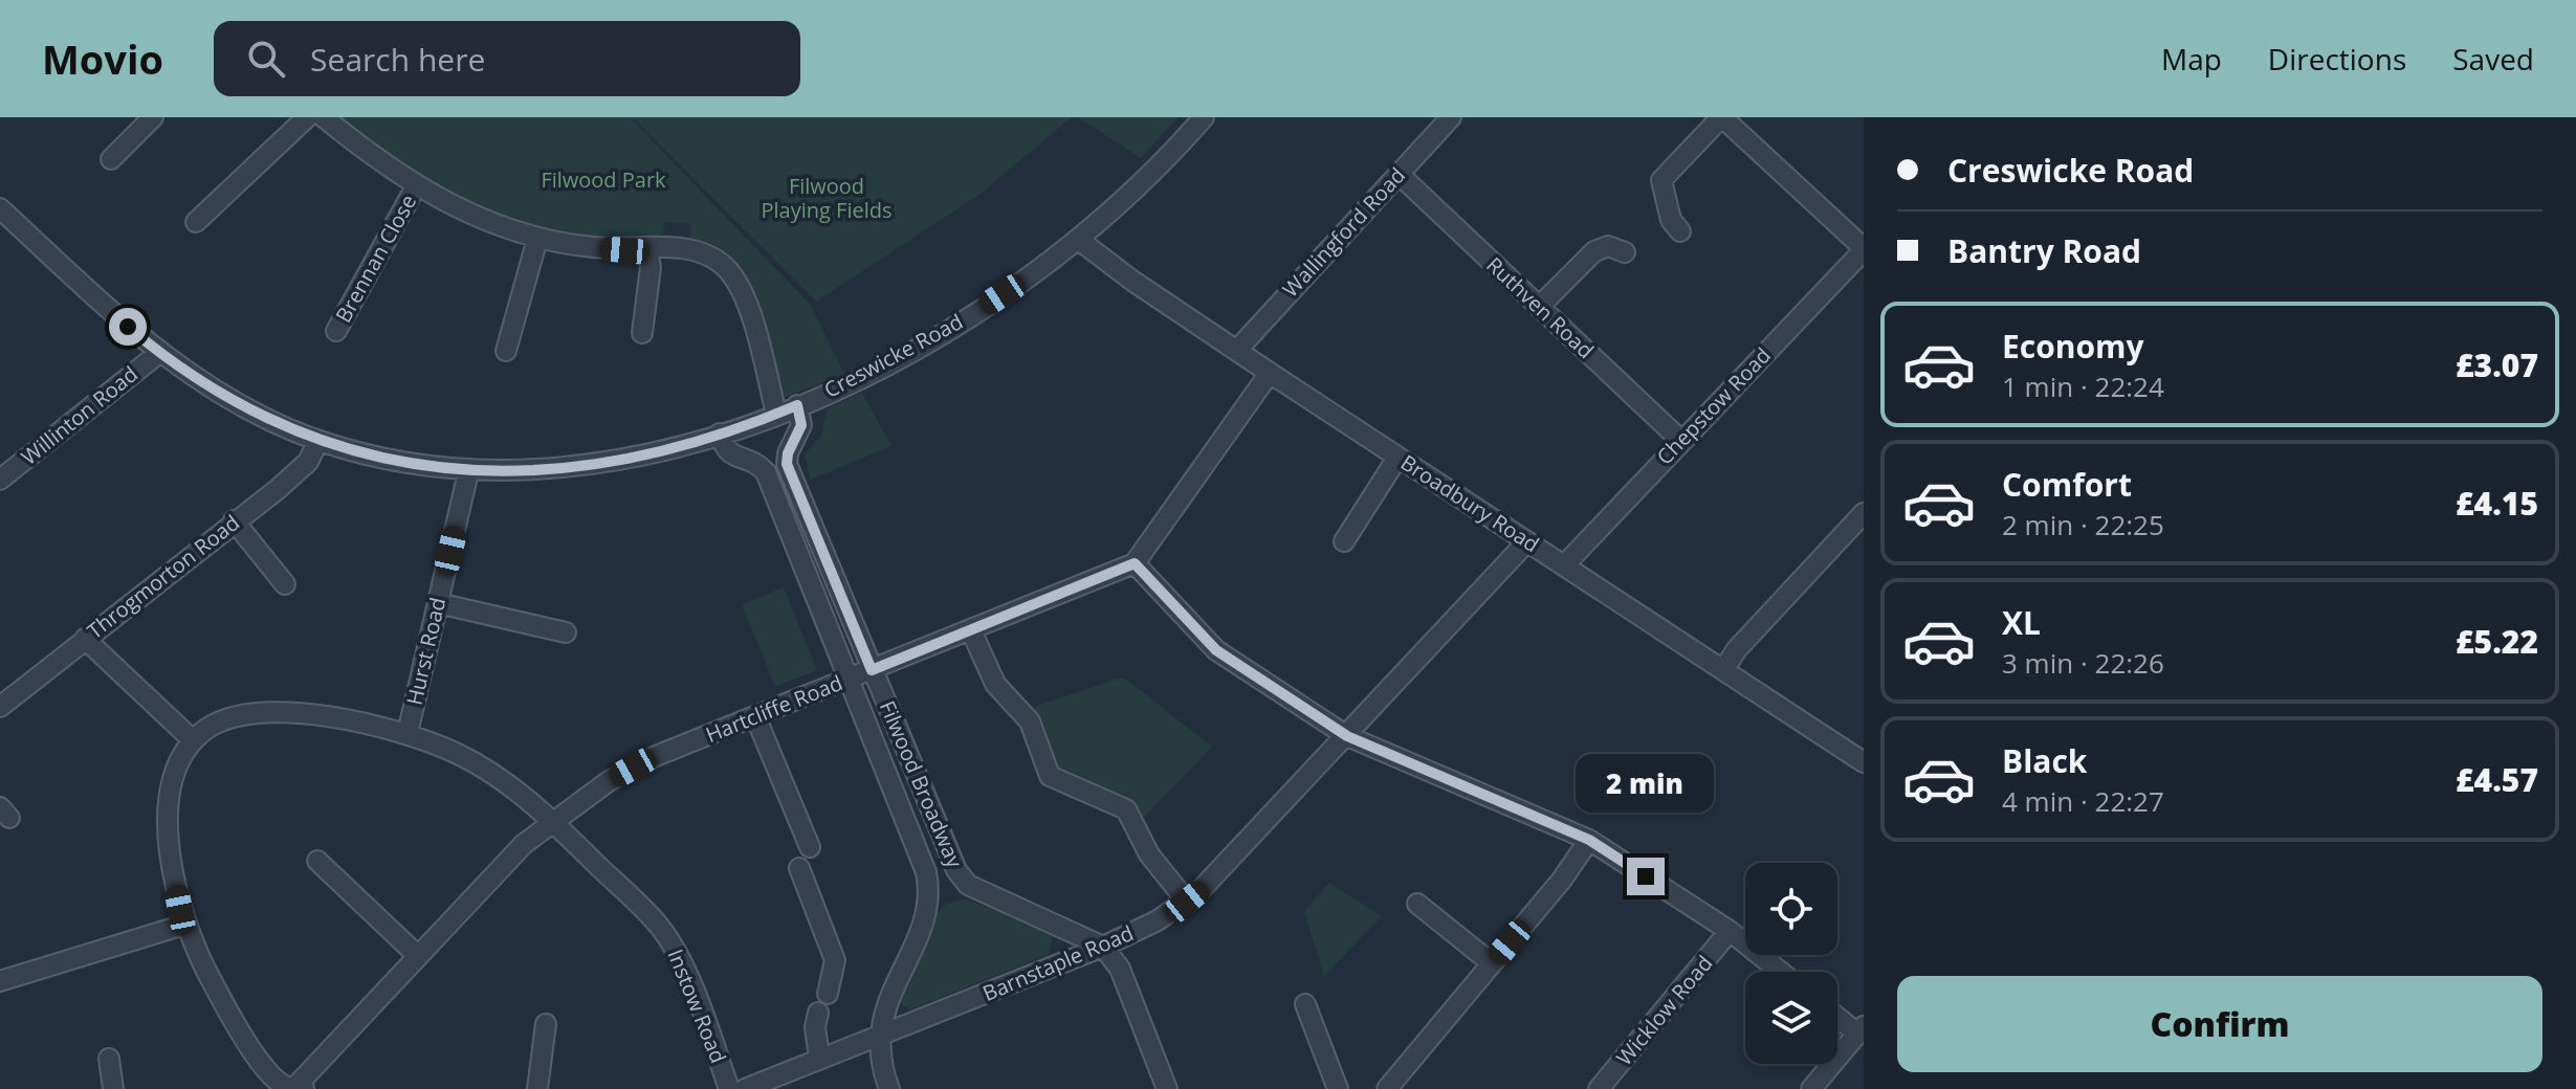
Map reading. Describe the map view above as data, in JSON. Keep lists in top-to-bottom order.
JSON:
{
  "streets": {
    "street": [
      "Wallingford Road",
      "Brennan Close",
      "Ruthven Road",
      "Creswicke Road",
      "Chepstow Road",
      "Willinton Road",
      "Broadbury Road",
      "Throgmorton Road",
      "Hurst Road",
      "Hartcliffe Road",
      "Filwood Broadway",
      "Barnstaple Road",
      "Instow Road",
      "Wicklow Road"
    ]
  },
  "crossings": [
    ["Wallingford Road", "Ruthven Road"],
    ["Wallingford Road", "Broadbury Road"],
    ["Ruthven Road", "Chepstow Road"],
    ["Creswicke Road", "Willinton Road"],
    ["Creswicke Road", "Broadbury Road"],
    ["Creswicke Road", "Throgmorton Road"],
    ["Creswicke Road", "Hurst Road"],
    ["Creswicke Road", "Filwood Broadway"],
    ["Chepstow Road", "Broadbury Road"],
    ["Broadbury Road", "Barnstaple Road"],
    ["Hurst Road", "Instow Road"],
    ["Hartcliffe Road", "Filwood Broadway"],
    ["Hartcliffe Road", "Instow Road"],
    ["Filwood Broadway", "Barnstaple Road"]
  ],
  "parks": ["Filwood Park", "Filwood Playing Fields"],
  "page": {
    "header": "Movio",
    "search": "Search here",
    "nav": ["Map", "Directions", "Saved"],
    "banner": ["Creswicke Road", "Bantry Road"],
    "list": [
      {
        "name": "Economy",
        "note": "1 min · 22:24",
        "value": "£3.07"
      },
      {
        "name": "Comfort",
        "note": "2 min · 22:25",
        "value": "£4.15"
      },
      {
        "name": "XL",
        "note": "3 min · 22:26",
        "value": "£5.22"
      },
      {
        "name": "Black",
        "note": "4 min · 22:27",
        "value": "£4.57"
      }
    ],
    "bubble": "2 min",
    "buttons": "Confirm"
  }
}
